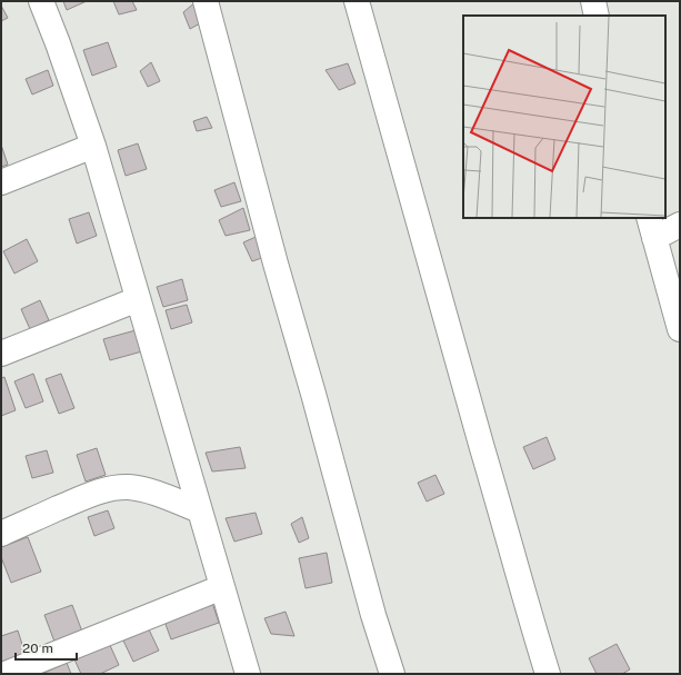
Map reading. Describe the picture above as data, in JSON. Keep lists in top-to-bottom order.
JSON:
{
  "scale_bar": "20 m"
}
